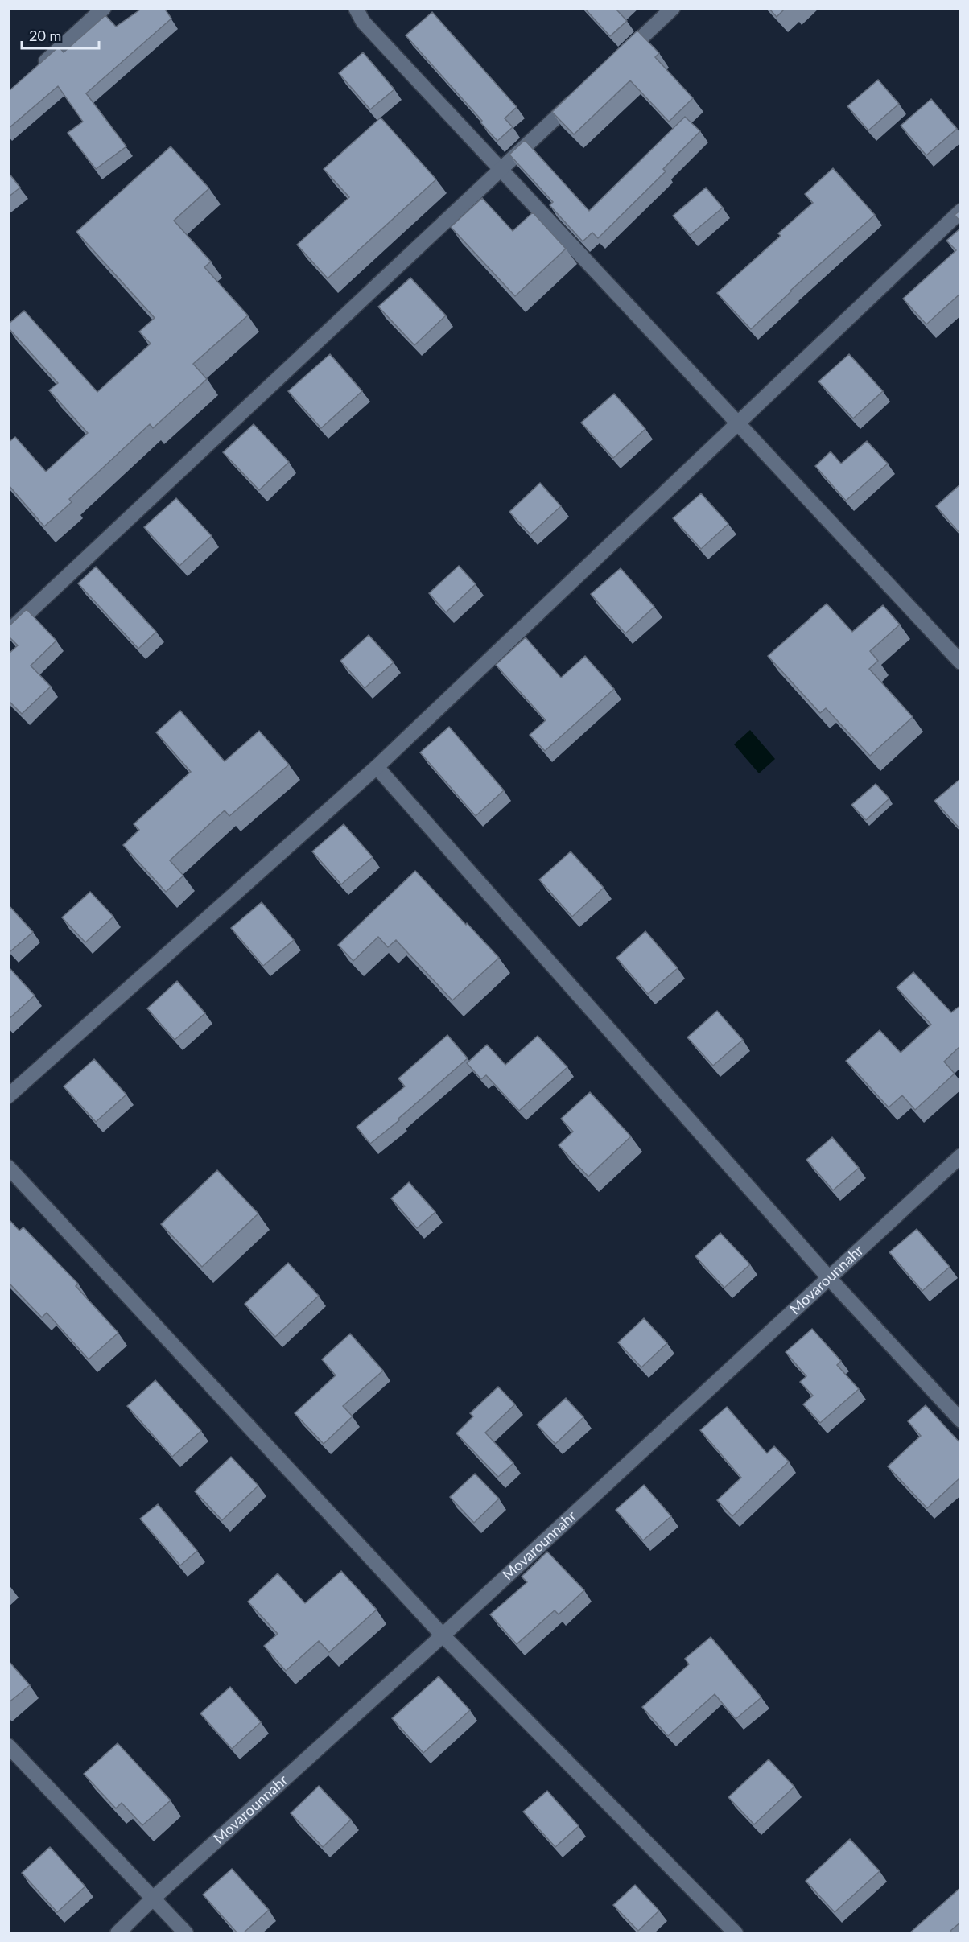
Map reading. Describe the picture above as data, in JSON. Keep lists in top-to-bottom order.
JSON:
{
  "streets": {
    "street": ["Movarounnahr"]
  },
  "scale_bar": "20 m"
}
